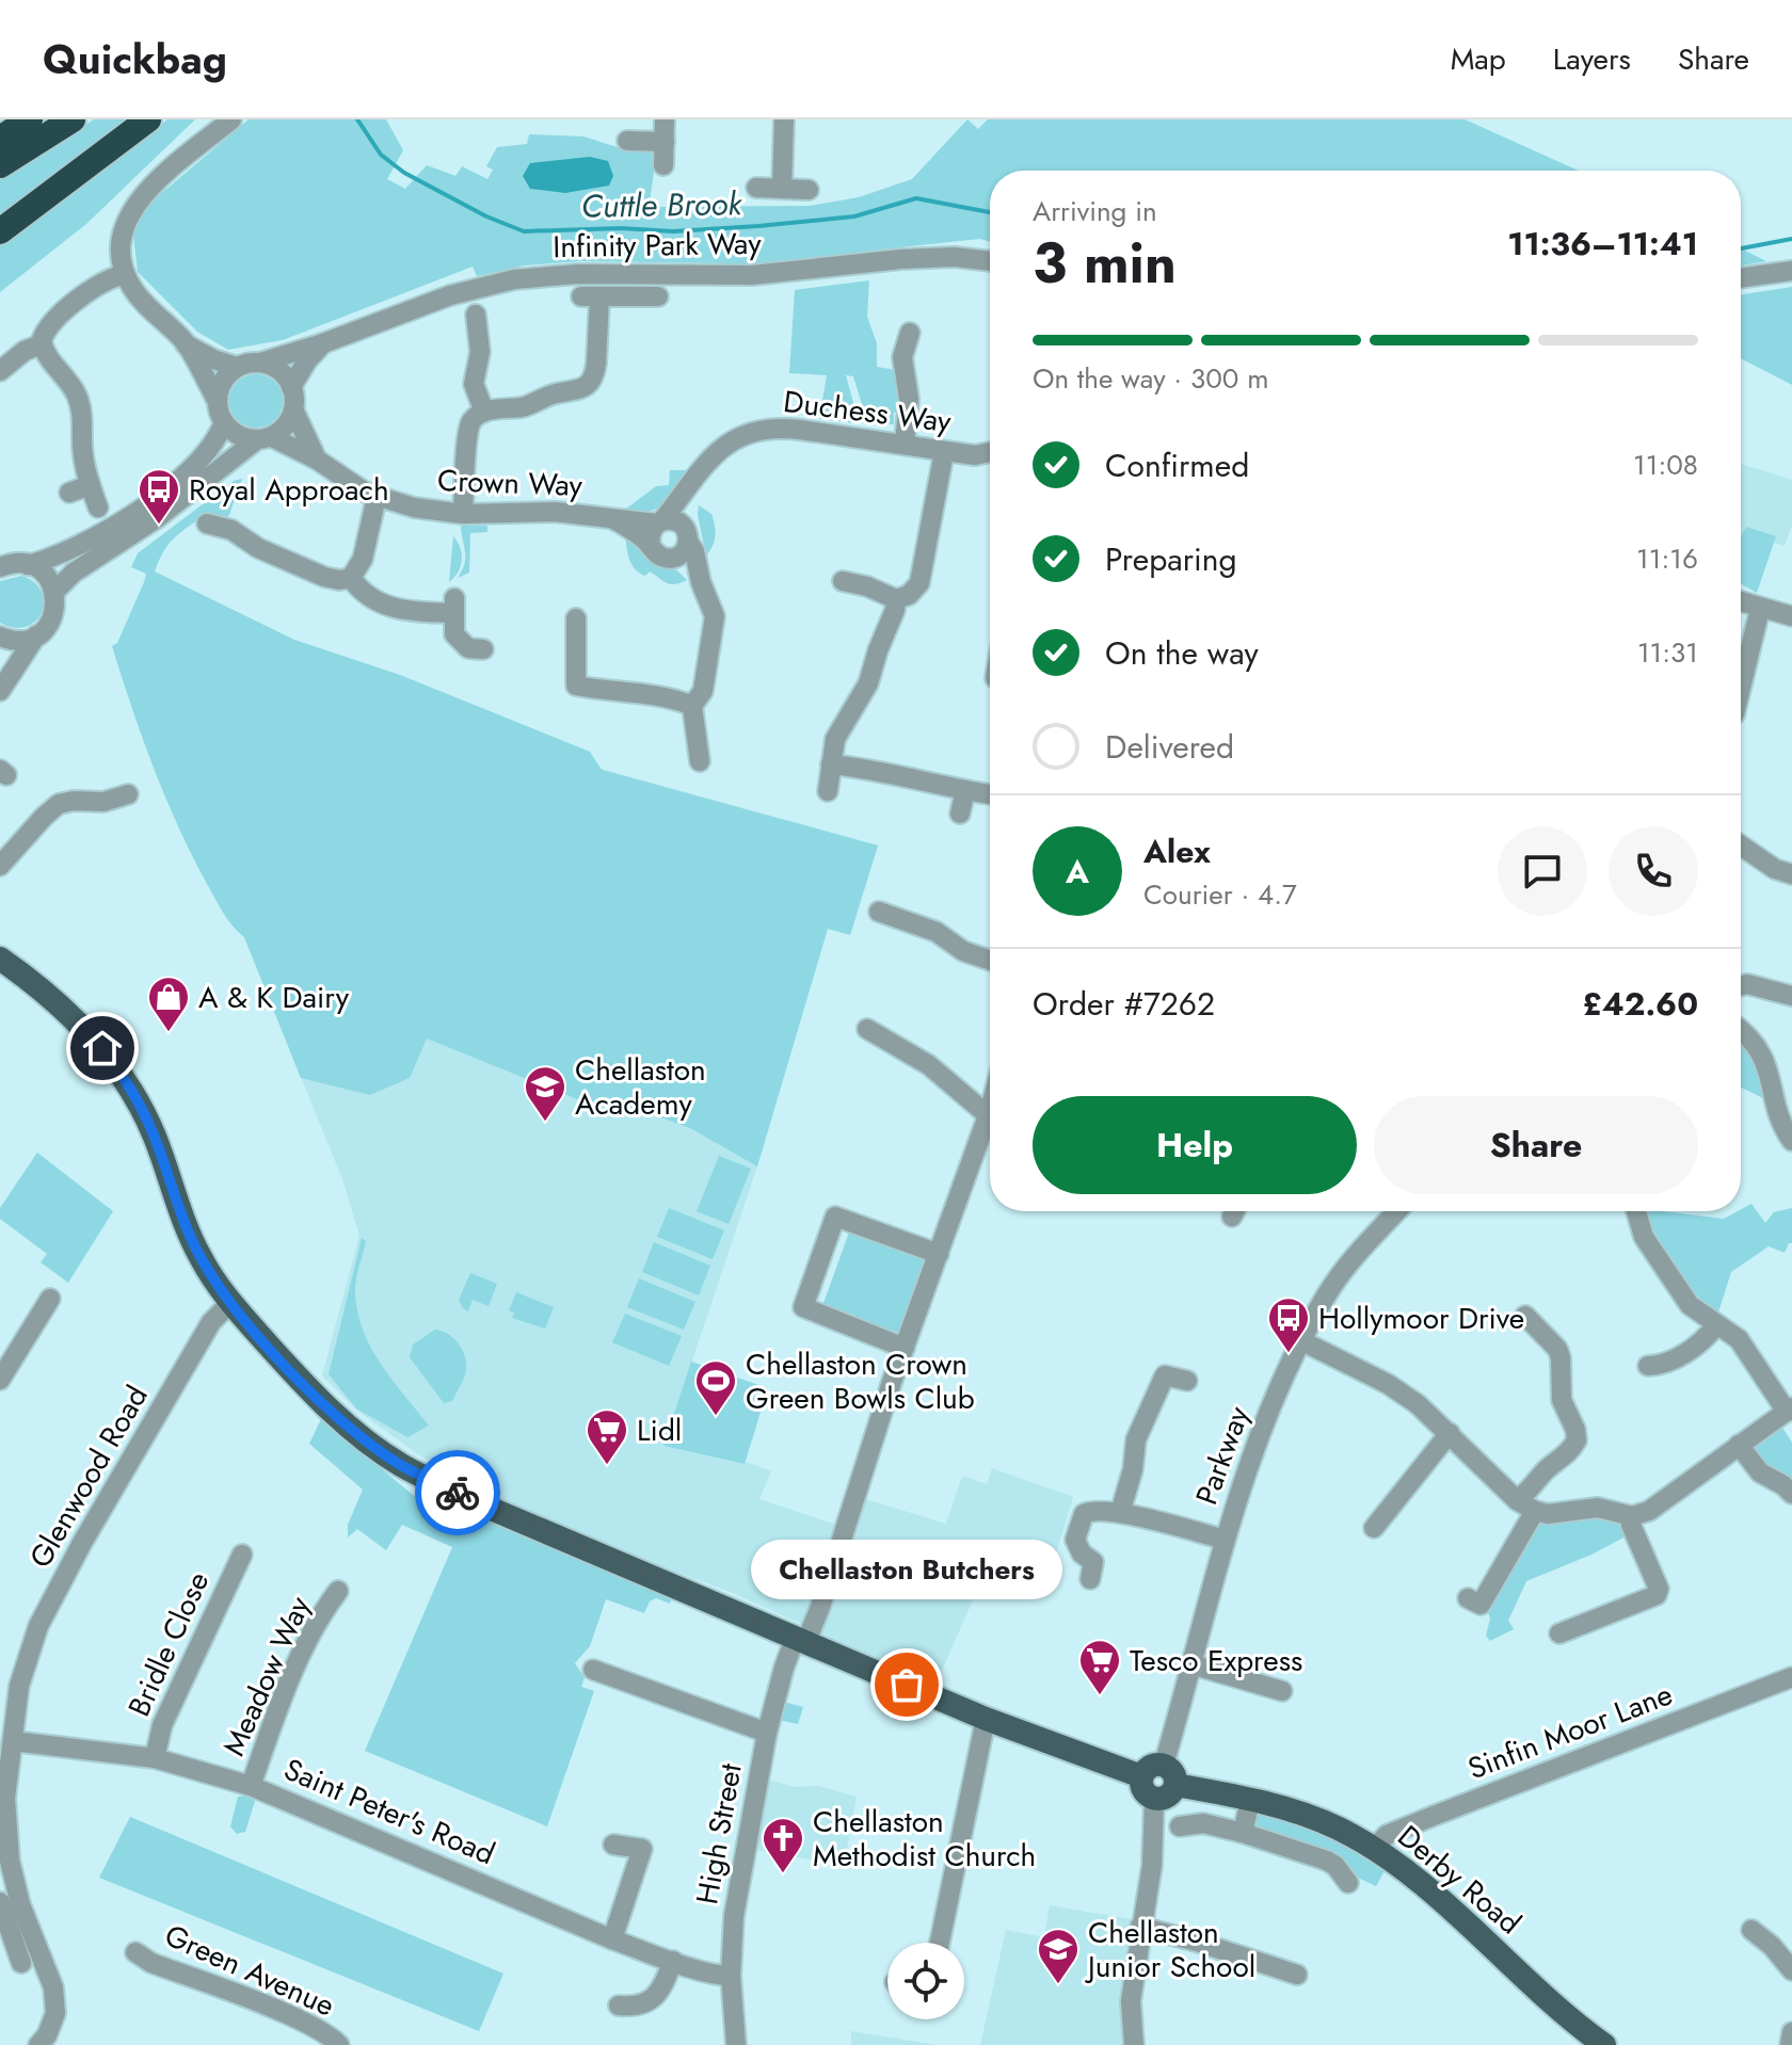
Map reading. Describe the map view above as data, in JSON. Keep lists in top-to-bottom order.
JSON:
{
  "streets": {
    "main road": ["Derby Road"],
    "street": [
      "Infinity Park Way",
      "Duchess Way",
      "Crown Way",
      "Parkway",
      "Glenwood Road",
      "Bridle Close",
      "Meadow Way",
      "Sinfin Moor Lane",
      "Saint Peter's Road",
      "High Street",
      "Green Avenue"
    ]
  },
  "crossings": [
    ["Infinity Park Way", "Crown Way"],
    ["Duchess Way", "Crown Way"],
    ["Parkway", "Derby Road"],
    ["Glenwood Road", "Saint Peter's Road"],
    ["Bridle Close", "Saint Peter's Road"],
    ["Meadow Way", "Saint Peter's Road"],
    ["Sinfin Moor Lane", "Derby Road"],
    ["Saint Peter's Road", "High Street"]
  ],
  "water": ["Cuttle Brook"],
  "places": {
    "bus stop": ["Royal Approach", "Hollymoor Drive"],
    "shop": ["A & K Dairy"],
    "school or university": ["Chellaston Academy", "Chellaston Junior School"],
    "sports": ["Chellaston Crown Green Bowls Club"],
    "supermarket": ["Lidl", "Tesco Express"],
    "other": ["Chellaston Butchers"],
    "church": ["Chellaston Methodist Church"]
  },
  "page": {
    "header": "Quickbag",
    "nav": ["Map", "Layers", "Share"],
    "heading": ["3 min", "Arriving in", "11:36–11:41"],
    "panel": [
      "Alex",
      "Courier · 4.7",
      "Order #7262",
      "£42.60"
    ],
    "bar": "On the way · 300 m",
    "list": [
      ["Confirmed", "11:08"],
      ["Preparing", "11:16"],
      ["On the way", "11:31"],
      "Delivered"
    ],
    "round": "A",
    "buttons": ["Help", "Share"],
    "bubble": "Chellaston Butchers"
  }
}
